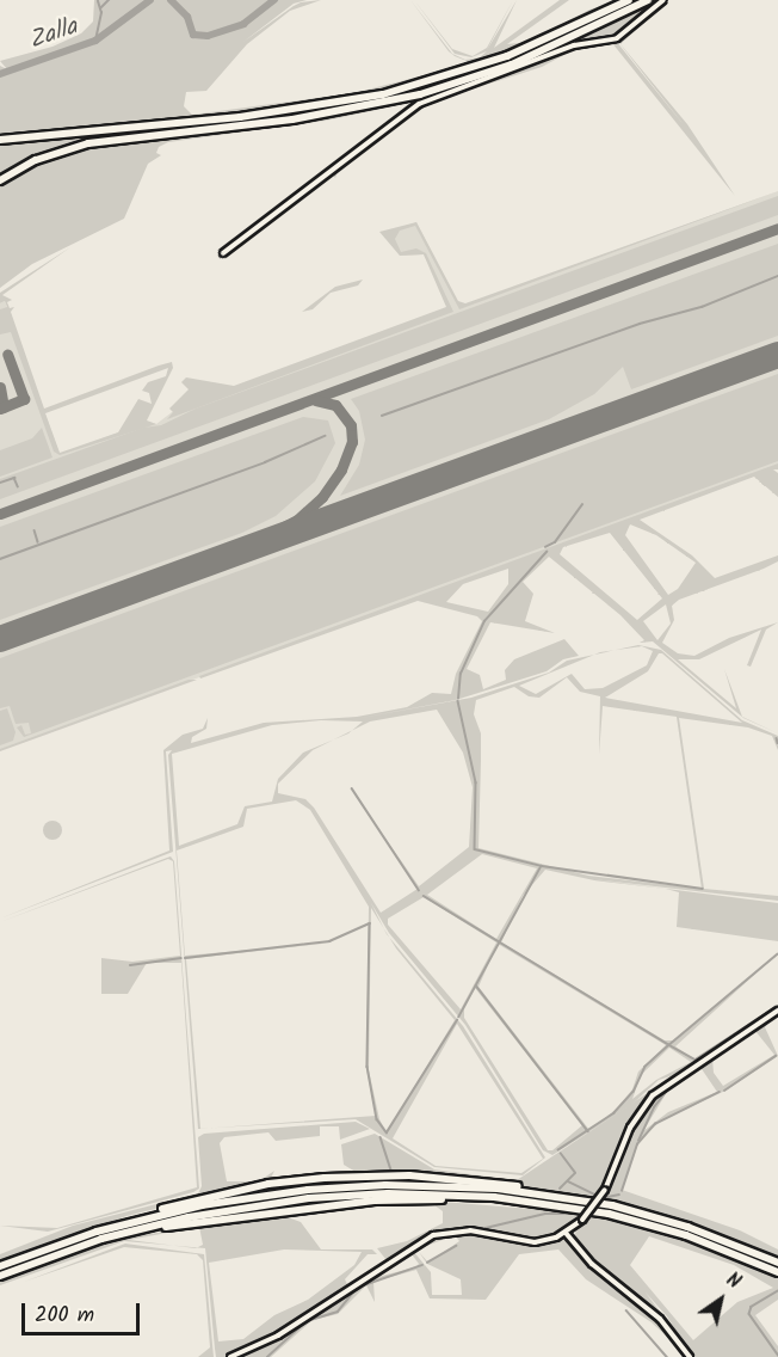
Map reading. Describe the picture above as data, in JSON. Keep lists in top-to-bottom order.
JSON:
{
  "water": ["Zalla"],
  "scale_bar": "200 m",
  "north": "top right"
}
